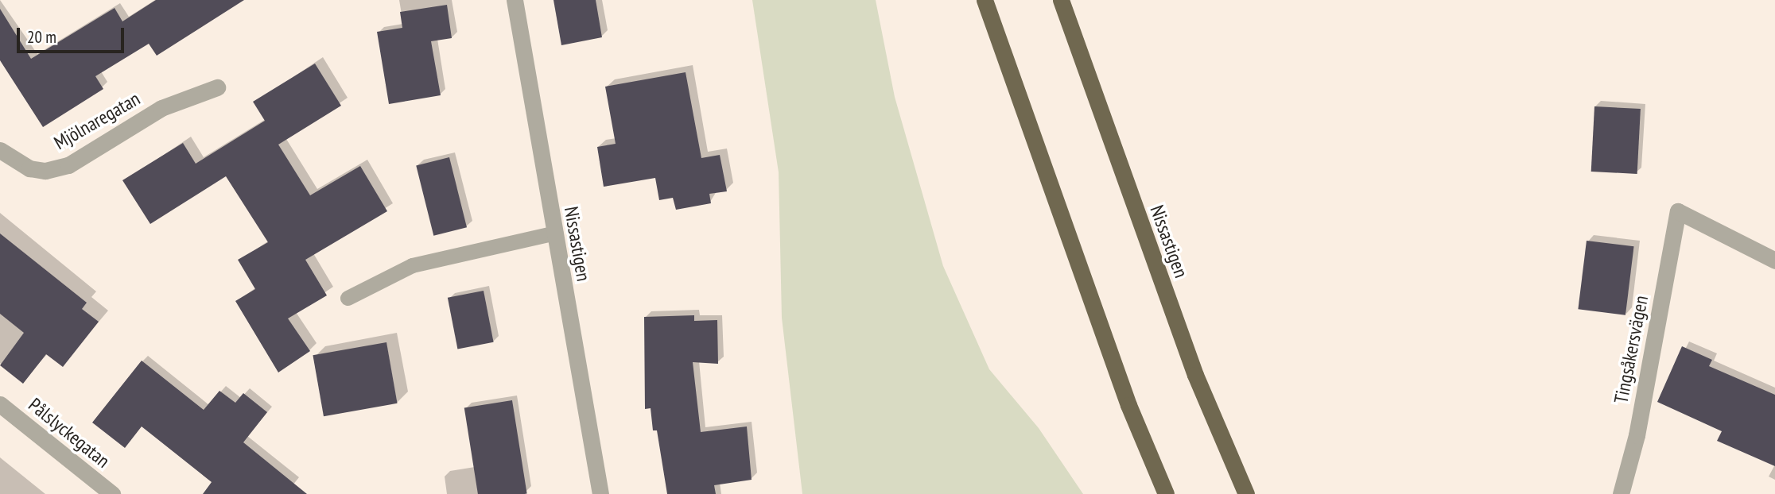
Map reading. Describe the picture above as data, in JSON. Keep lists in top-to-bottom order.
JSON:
{
  "streets": {
    "highway": ["Nissastigen"],
    "street": ["Mjölnaregatan", "Tingsåkersvägen", "Pålslyckegatan"]
  },
  "scale_bar": "20 m"
}
